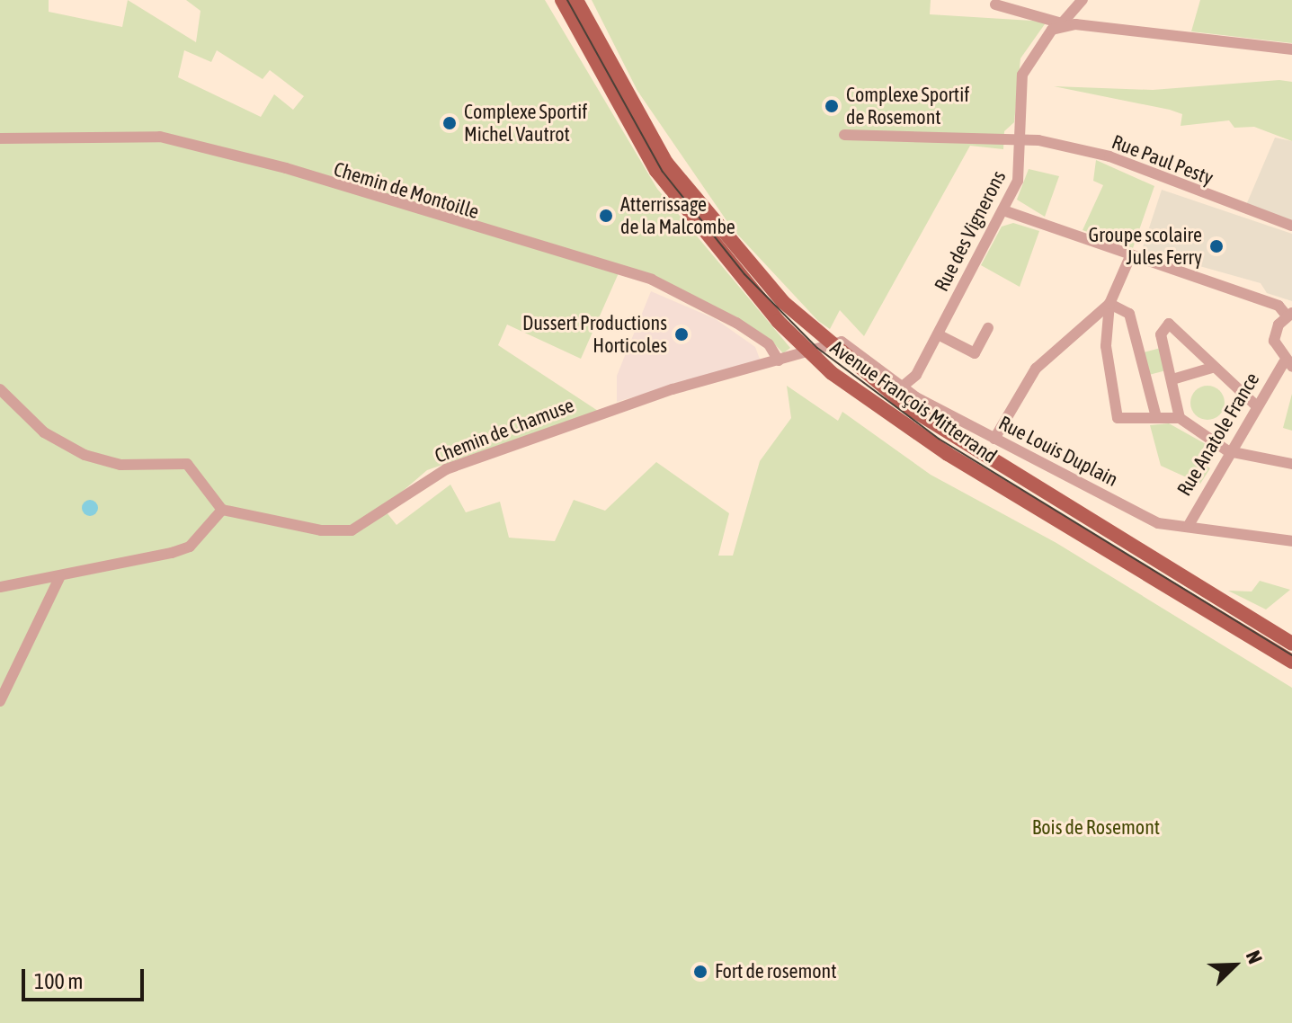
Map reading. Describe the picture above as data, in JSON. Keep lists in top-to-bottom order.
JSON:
{
  "streets": {
    "main road": ["Avenue François Mitterrand"],
    "street": [
      "Rue Paul Pesty",
      "Chemin de Montoille",
      "Rue des Vignerons",
      "Chemin de Chamuse",
      "Rue Anatole France",
      "Rue Louis Duplain"
    ]
  },
  "crossings": [
    ["Rue Paul Pesty", "Rue des Vignerons"],
    ["Chemin de Montoille", "Chemin de Chamuse"],
    ["Rue des Vignerons", "Rue Louis Duplain"],
    ["Avenue François Mitterrand", "Chemin de Chamuse"],
    ["Avenue François Mitterrand", "Rue Louis Duplain"],
    ["Chemin de Chamuse", "Rue Louis Duplain"],
    ["Rue Anatole France", "Rue Louis Duplain"]
  ],
  "parks": ["Bois de Rosemont"],
  "places": [
    "Complexe Sportif de Rosemont",
    "Complexe Sportif Michel Vautrot",
    "Atterrissage de la Malcombe",
    "Groupe scolaire Jules Ferry",
    "Dussert Productions Horticoles",
    "Fort de rosemont"
  ],
  "scale_bar": "100 m",
  "north": "top right"
}
